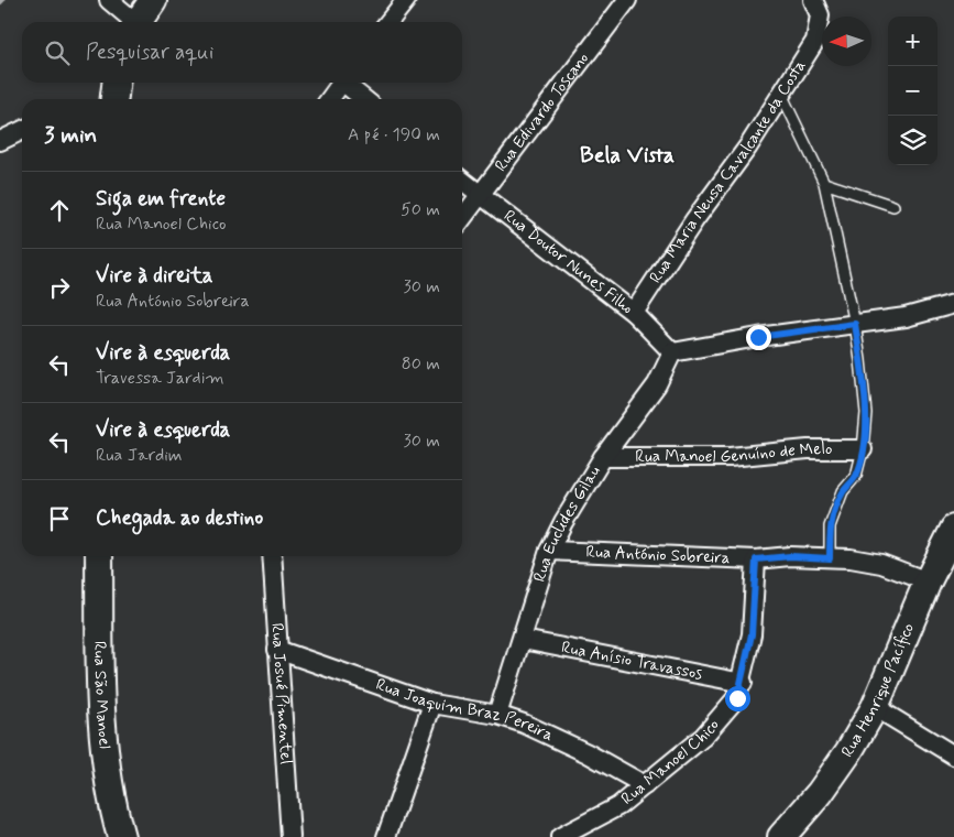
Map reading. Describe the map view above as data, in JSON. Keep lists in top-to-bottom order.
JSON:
{
  "streets": {
    "main road": ["Rua Henrique Pacífico", "Rua São Manoel"],
    "street": [
      "Rua Edivardo Toscano",
      "Rua Maria Neusa Cavalcante da Costa",
      "Rua Doutor Nunes Filho",
      "Rua Manoel Genuíno de Melo",
      "Rua Euclides Gilau",
      "Rua António Sobreira",
      "Rua Anísio Travassos",
      "Rua Josué Pimentel",
      "Rua Joaquim Braz Pereira",
      "Rua Manoel Chico"
    ]
  },
  "crossings": [
    ["Rua Edivardo Toscano", "Rua Doutor Nunes Filho"],
    ["Rua Maria Neusa Cavalcante da Costa", "Rua Doutor Nunes Filho"],
    ["Rua Doutor Nunes Filho", "Rua Euclides Gilau"],
    ["Rua Manoel Genuíno de Melo", "Rua Euclides Gilau"],
    ["Rua Euclides Gilau", "Rua António Sobreira"],
    ["Rua Euclides Gilau", "Rua Anísio Travassos"],
    ["Rua Euclides Gilau", "Rua Joaquim Braz Pereira"],
    ["Rua António Sobreira", "Rua Henrique Pacífico"],
    ["Rua António Sobreira", "Rua Manoel Chico"],
    ["Rua Anísio Travassos", "Rua Manoel Chico"],
    ["Rua Josué Pimentel", "Rua Joaquim Braz Pereira"],
    ["Rua Joaquim Braz Pereira", "Rua Manoel Chico"]
  ],
  "districts": ["Bela Vista"],
  "north": "left",
  "page": {
    "map_buttons": ["+", "−"],
    "search": "Pesquisar aqui",
    "heading": ["3 min", "A pé · 190 m"],
    "list": [
      ["Siga em frente", "Rua Manoel Chico", "50 m"],
      ["Vire à direita", "Rua António Sobreira", "30 m"],
      ["Vire à esquerda", "Travessa Jardim", "80 m"],
      ["Vire à esquerda", "Rua Jardim", "30 m"],
      "Chegada ao destino"
    ]
  }
}
